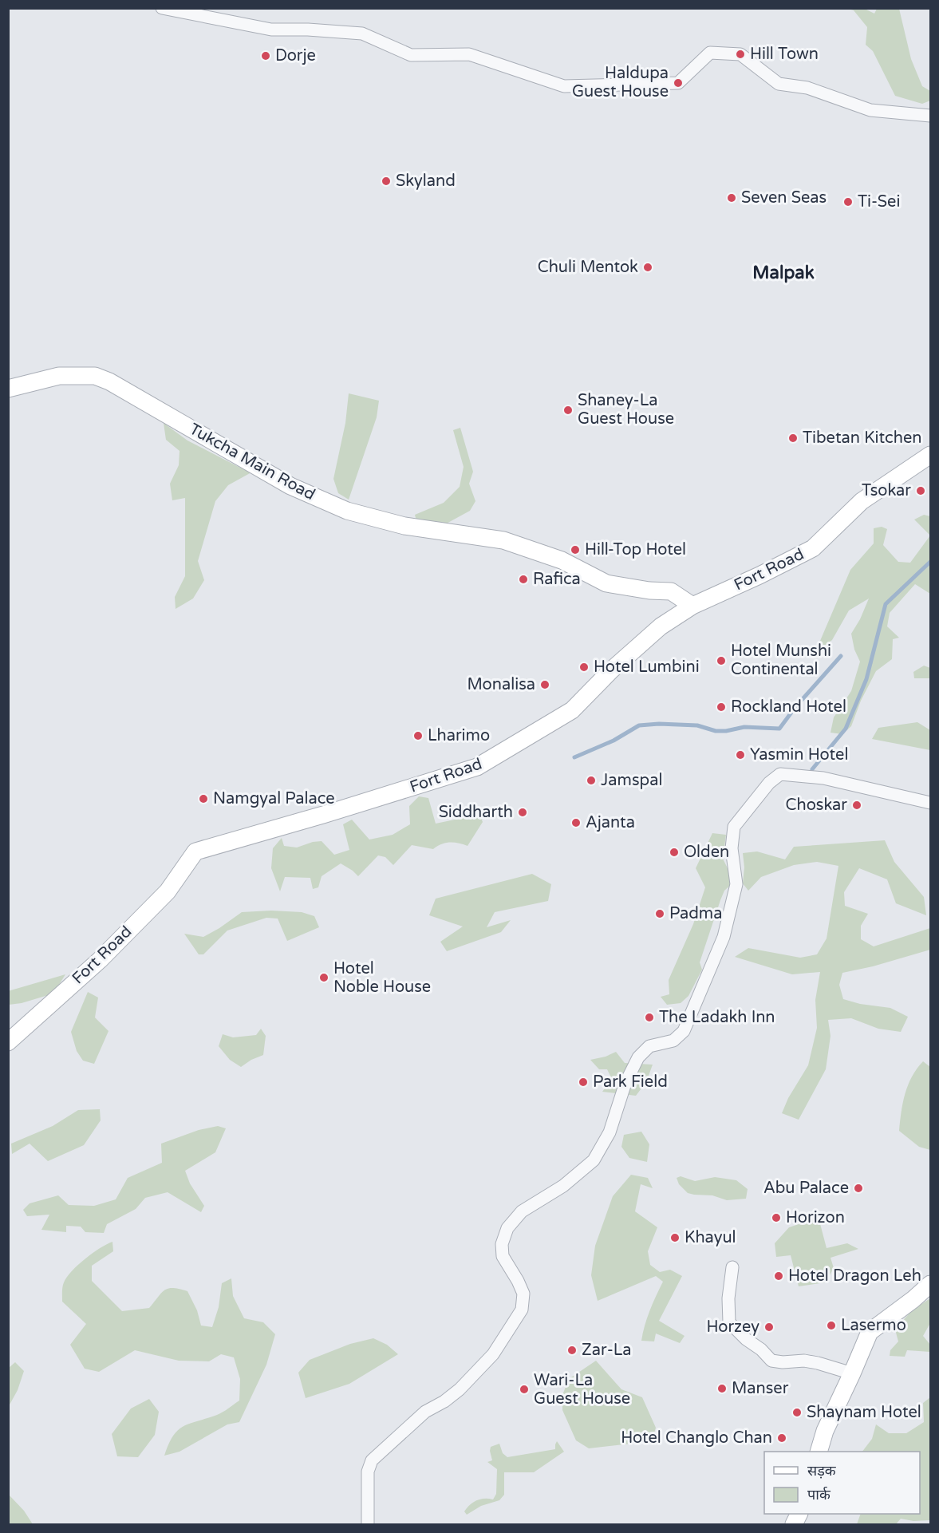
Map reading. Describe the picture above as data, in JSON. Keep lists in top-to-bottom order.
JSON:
{
  "streets": {
    "street": ["Tukcha Main Road", "Fort Road"]
  },
  "crossings": [
    ["Tukcha Main Road", "Fort Road"]
  ],
  "districts": ["Malpak"],
  "places": [
    "Hill Town",
    "Dorje",
    "Haldupa Guest House",
    "Skyland",
    "Seven Seas",
    "Ti-Sei",
    "Chuli Mentok",
    "Shaney-La Guest House",
    "Tibetan Kitchen",
    "Tsokar",
    "Hill-Top Hotel",
    "Rafica",
    "Hotel Munshi Continental",
    "Hotel Lumbini",
    "Monalisa",
    "Rockland Hotel",
    "Lharimo",
    "Yasmin Hotel",
    "Jamspal",
    "Namgyal Palace",
    "Choskar",
    "Siddharth",
    "Ajanta",
    "Olden",
    "Padma",
    "Hotel Noble House",
    "The Ladakh Inn",
    "Park Field",
    "Abu Palace",
    "Horizon",
    "Khayul",
    "Hotel Dragon Leh",
    "Lasermo",
    "Horzey",
    "Zar-La",
    "Manser",
    "Wari-La Guest House",
    "Shaynam Hotel",
    "Hotel Changlo Chan"
  ],
  "legend": ["सड़क", "पार्क"]
}
